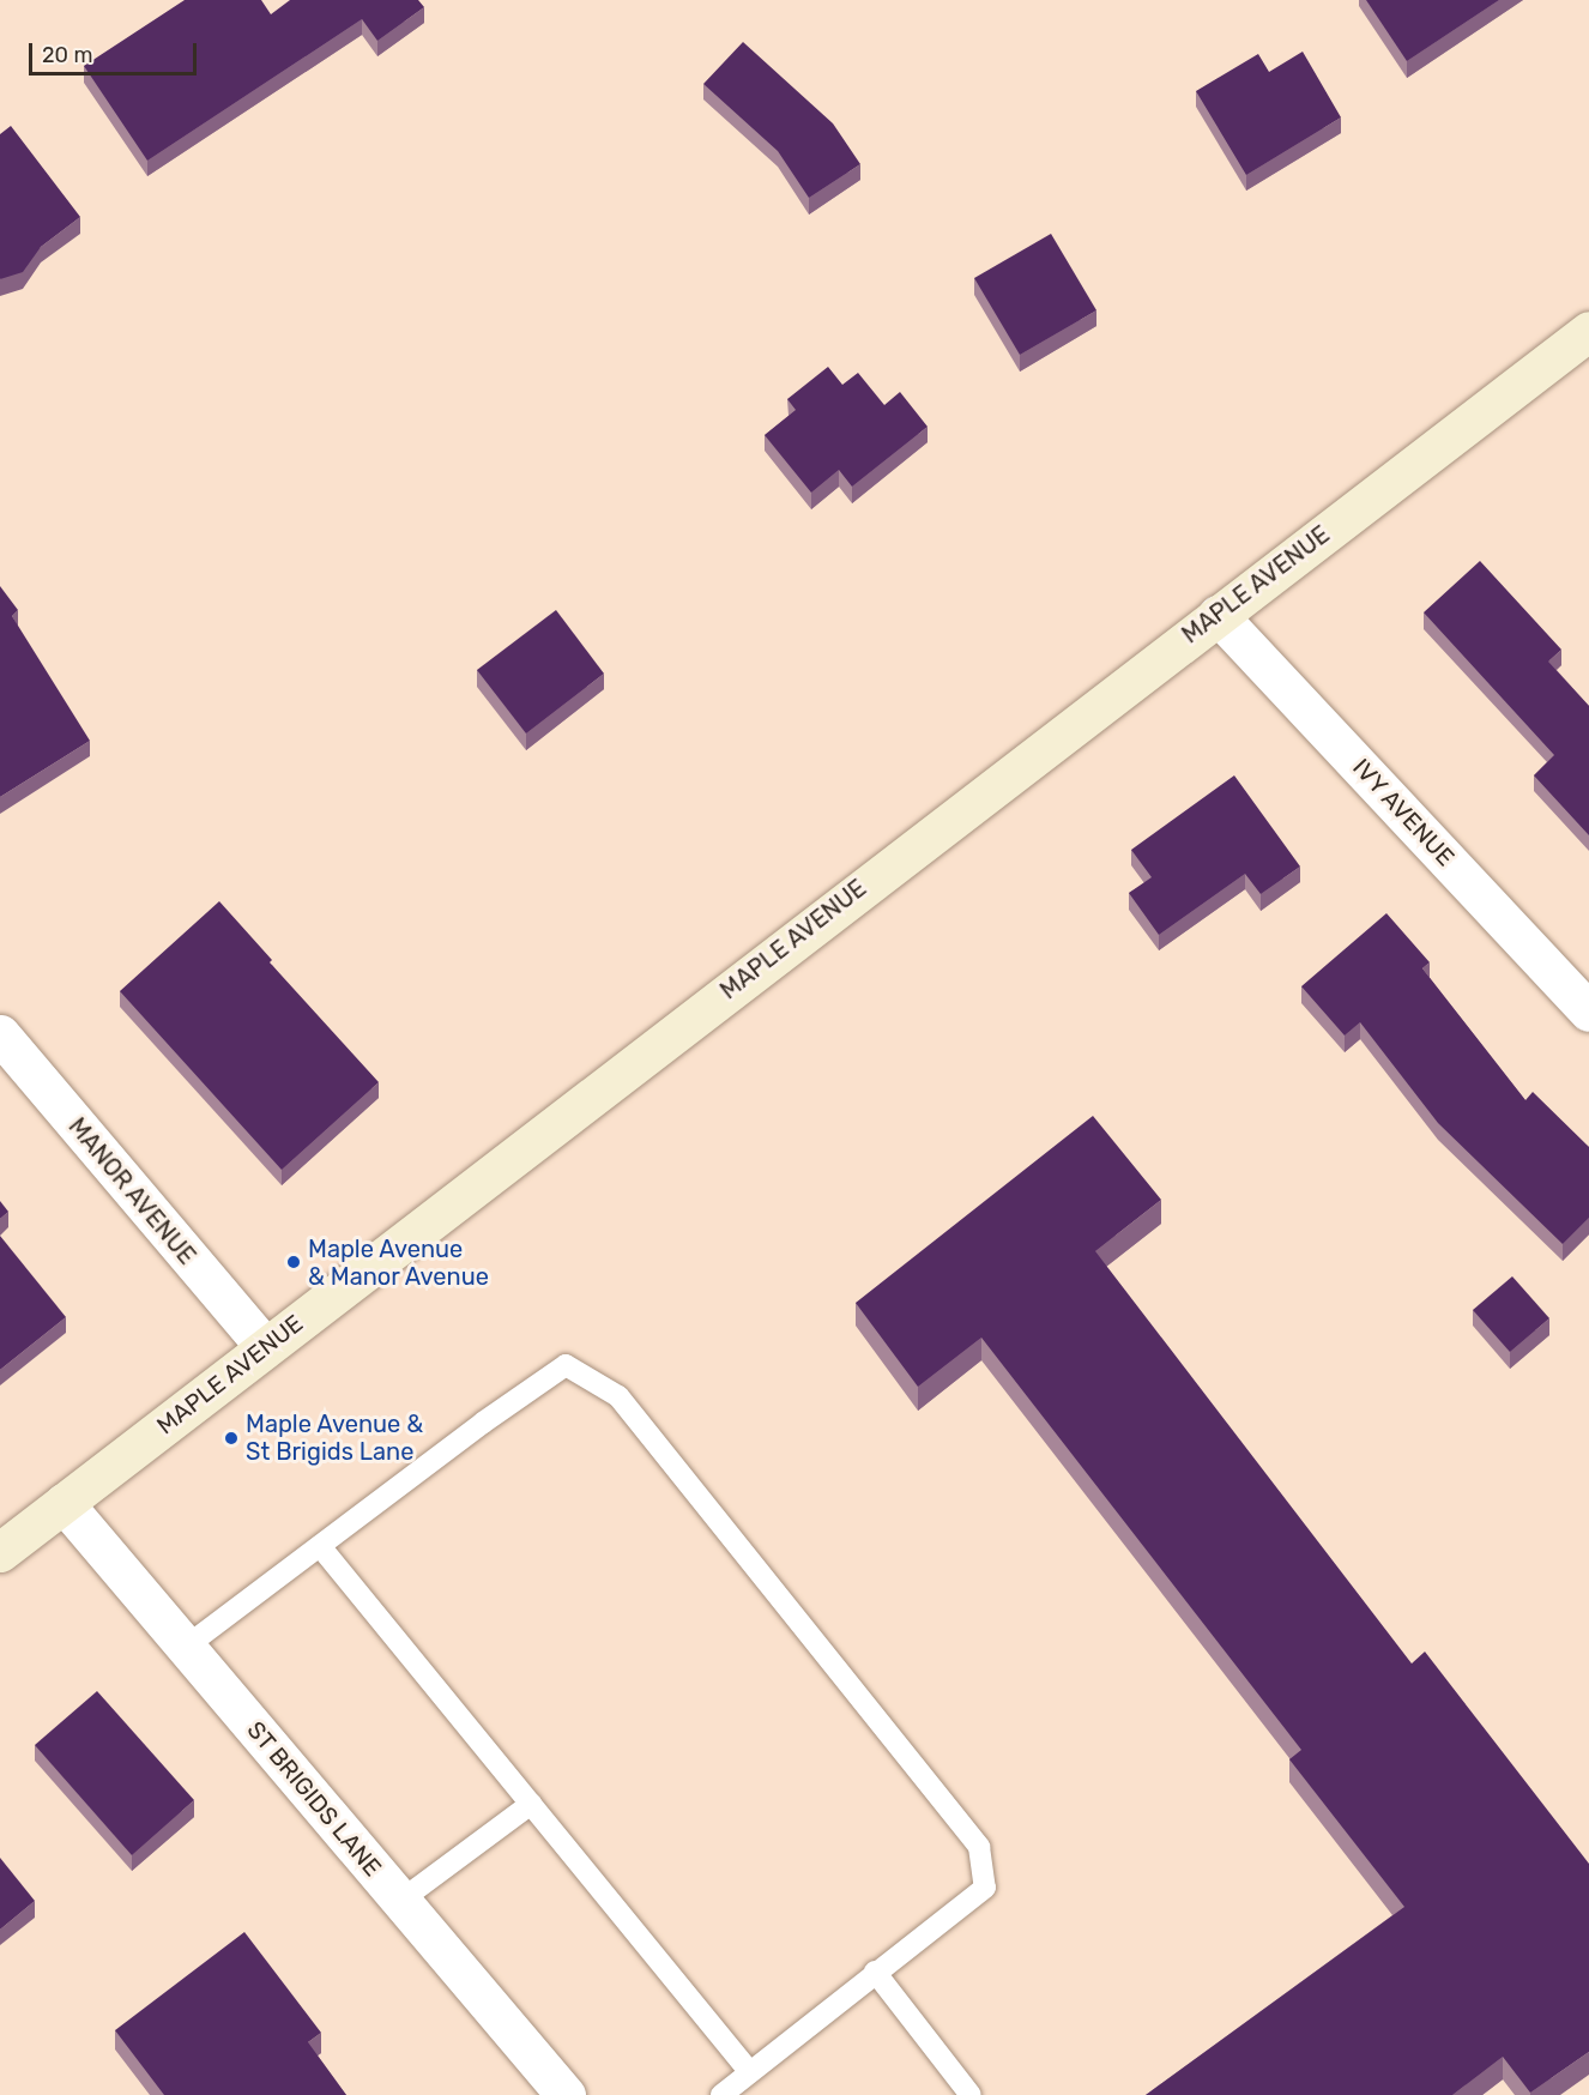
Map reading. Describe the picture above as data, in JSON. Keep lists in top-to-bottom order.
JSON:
{
  "streets": {
    "main road": ["MAPLE AVENUE"],
    "street": ["IVY AVENUE", "MANOR AVENUE", "ST BRIGIDS LANE"]
  },
  "crossings": [
    ["MAPLE AVENUE", "IVY AVENUE"],
    ["MAPLE AVENUE", "MANOR AVENUE"],
    ["MAPLE AVENUE", "ST BRIGIDS LANE"]
  ],
  "places": ["Maple Avenue & Manor Avenue", "Maple Avenue & St Brigids Lane"],
  "scale_bar": "20 m"
}
